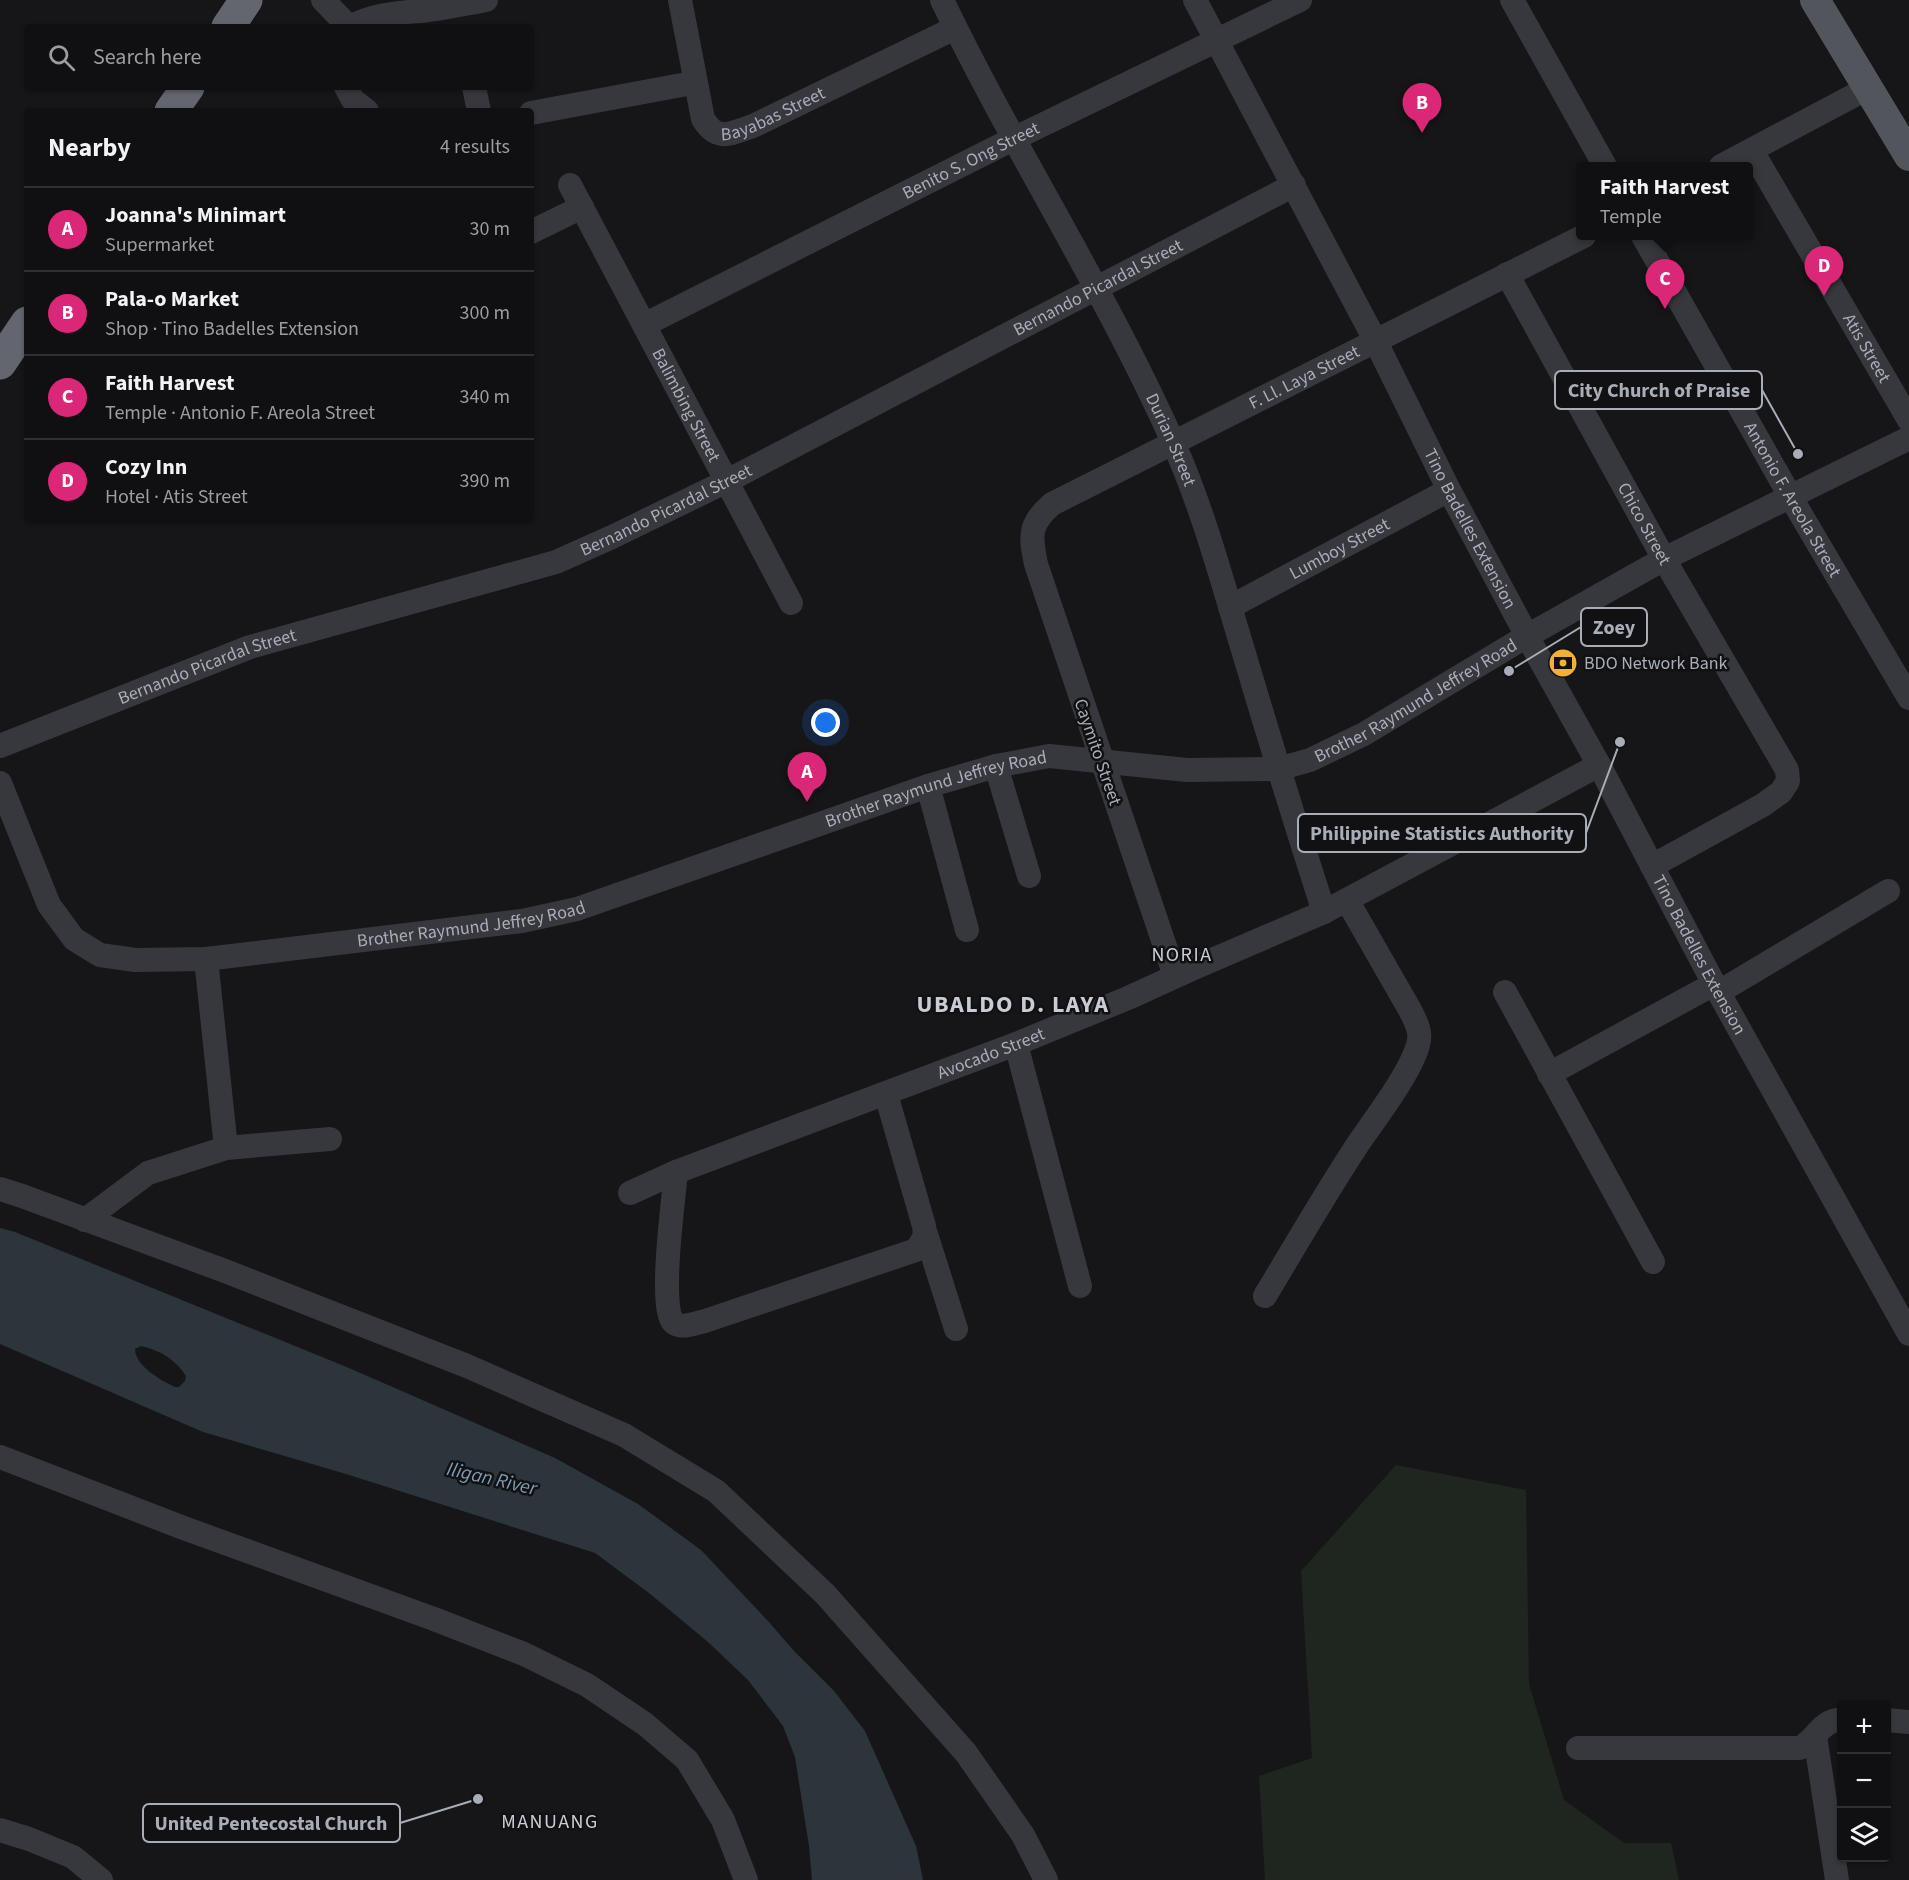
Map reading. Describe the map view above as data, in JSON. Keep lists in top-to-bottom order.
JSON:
{
  "streets": {
    "street": [
      "Bayabas Street",
      "Benito S. Ong Street",
      "Bernando Picardal Street",
      "Atis Street",
      "F. Ll. Laya Street",
      "Balimbing Street",
      "Durian Street",
      "Antonio F. Areola Street",
      "Chico Street",
      "Tino Badelles Extension",
      "Lumboy Street",
      "Brother Raymund Jeffrey Road",
      "Caymito Street",
      "Avocado Street"
    ]
  },
  "crossings": [
    ["Bayabas Street", "Durian Street"],
    ["Benito S. Ong Street", "Balimbing Street"],
    ["Benito S. Ong Street", "Durian Street"],
    ["Benito S. Ong Street", "Tino Badelles Extension"],
    ["Bernando Picardal Street", "Balimbing Street"],
    ["Bernando Picardal Street", "Durian Street"],
    ["Bernando Picardal Street", "Tino Badelles Extension"],
    ["F. Ll. Laya Street", "Durian Street"],
    ["F. Ll. Laya Street", "Chico Street"],
    ["F. Ll. Laya Street", "Tino Badelles Extension"],
    ["F. Ll. Laya Street", "Caymito Street"],
    ["Durian Street", "Lumboy Street"],
    ["Durian Street", "Brother Raymund Jeffrey Road"],
    ["Durian Street", "Avocado Street"],
    ["Antonio F. Areola Street", "Brother Raymund Jeffrey Road"],
    ["Chico Street", "Tino Badelles Extension"],
    ["Chico Street", "Brother Raymund Jeffrey Road"],
    ["Tino Badelles Extension", "Lumboy Street"],
    ["Tino Badelles Extension", "Brother Raymund Jeffrey Road"],
    ["Tino Badelles Extension", "Avocado Street"],
    ["Brother Raymund Jeffrey Road", "Caymito Street"],
    ["Caymito Street", "Avocado Street"]
  ],
  "districts": ["NORIA", "UBALDO D. LAYA", "MANUANG"],
  "water": ["Iligan River"],
  "places": {
    "other": [
      "City Church of Praise",
      "Zoey",
      "Philippine Statistics Authority",
      "United Pentecostal Church"
    ],
    "bank": ["BDO Network Bank"]
  },
  "page": {
    "search": "Search here",
    "pins": [
      "B",
      "D",
      "C",
      "A"
    ],
    "heading": ["Nearby", "4 results"],
    "popup": ["Faith Harvest", "Temple"],
    "list": [
      {
        "mark": "A",
        "name": "Joanna's Minimart",
        "note": "Supermarket",
        "value": "30 m"
      },
      {
        "mark": "B",
        "name": "Pala-o Market",
        "note": "Shop · Tino Badelles Extension",
        "value": "300 m"
      },
      {
        "mark": "C",
        "name": "Faith Harvest",
        "note": "Temple · Antonio F. Areola Street",
        "value": "340 m"
      },
      {
        "mark": "D",
        "name": "Cozy Inn",
        "note": "Hotel · Atis Street",
        "value": "390 m"
      }
    ],
    "map_buttons": ["+", "−"]
  }
}
